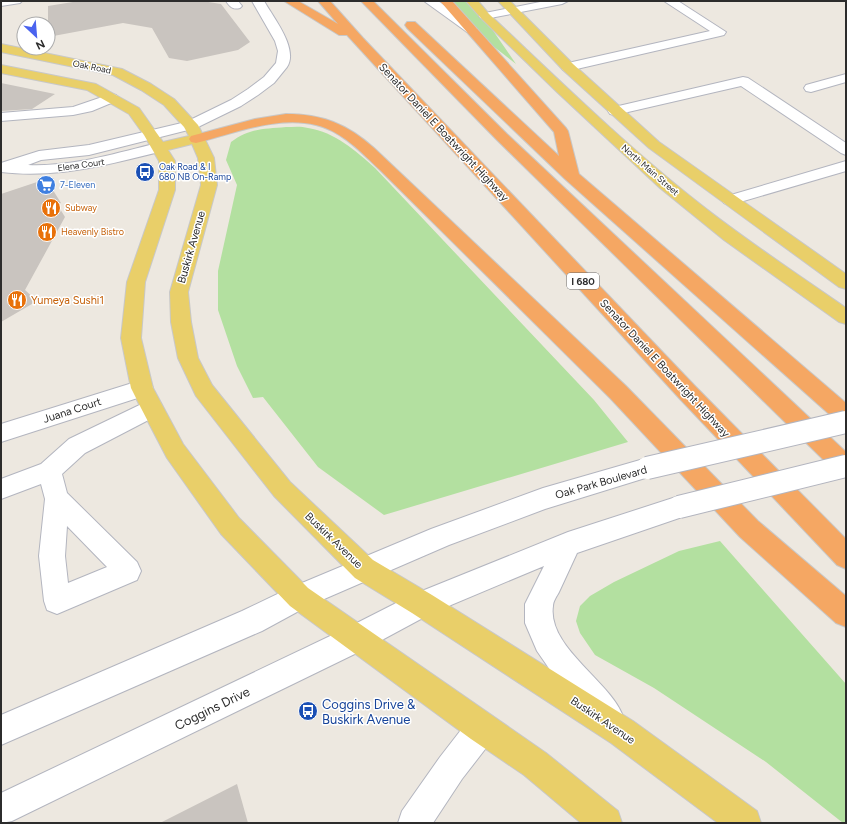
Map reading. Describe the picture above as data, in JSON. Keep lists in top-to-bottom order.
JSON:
{
  "streets": {
    "highway": ["Senator Daniel E Boatwright Highway", "I 680"],
    "main road": ["Oak Road", "North Main Street", "Buskirk Avenue"],
    "street": [
      "Elena Court",
      "Juana Court",
      "Oak Park Boulevard",
      "Coggins Drive"
    ]
  },
  "crossings": [
    ["Oak Road", "Elena Court"],
    ["Oak Road", "Buskirk Avenue"],
    ["Buskirk Avenue", "Oak Park Boulevard"],
    ["Buskirk Avenue", "Coggins Drive"]
  ],
  "places": {
    "bus stop": ["Oak Road & I 680 NB On-Ramp", "Coggins Drive & Buskirk Avenue"],
    "supermarket": ["7-Eleven"],
    "restaurant": ["Subway", "Heavenly Bistro", "Yumeya Sushi1"]
  },
  "north": "bottom right"
}
